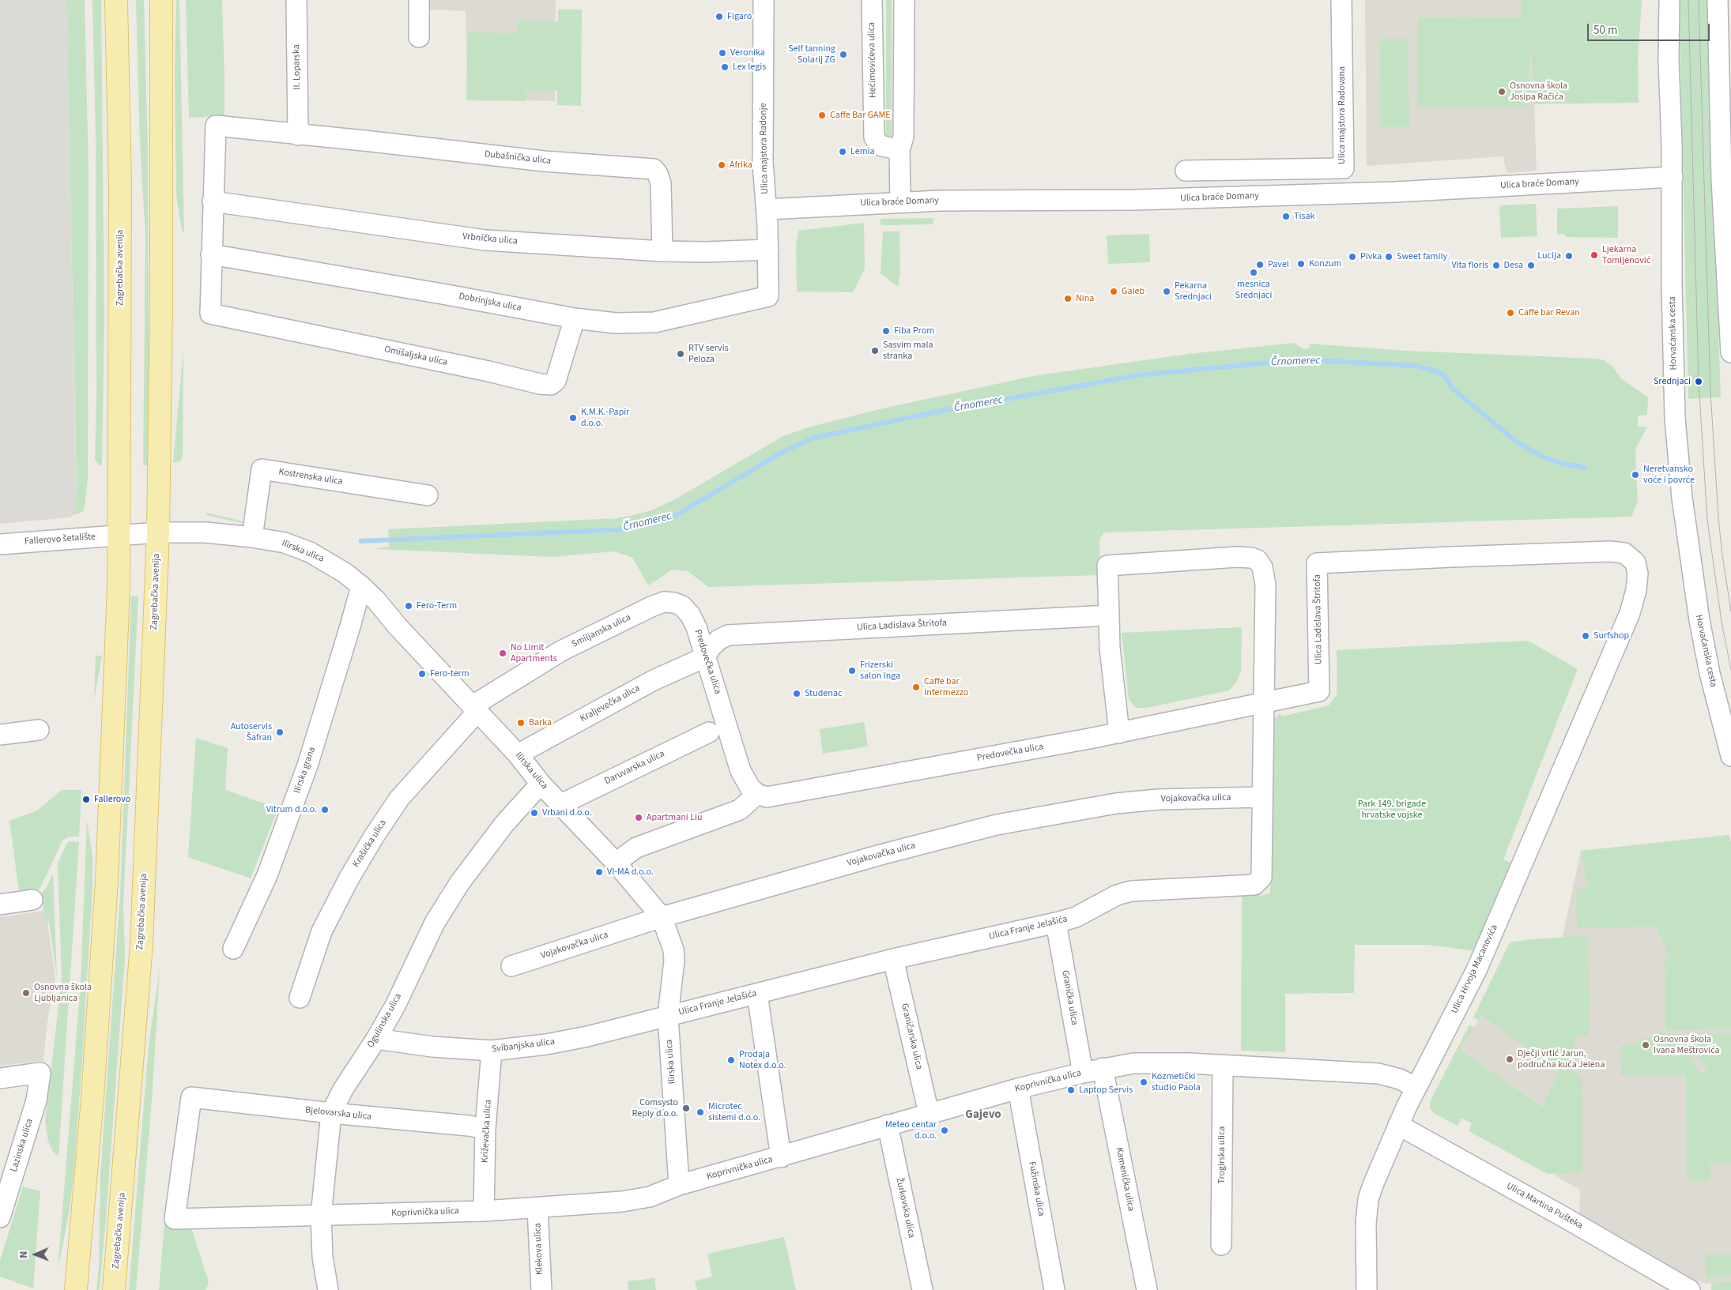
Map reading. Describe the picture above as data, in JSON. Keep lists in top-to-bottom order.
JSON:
{
  "streets": {
    "main road": ["Zagrebačka avenija"],
    "street": [
      "Hećimovićeva ulica",
      "II. Loparska",
      "Ulica majstora Radovana",
      "Ulica majstora Radonje",
      "Dubašnička ulica",
      "Ulica braće Domany",
      "Vrbnička ulica",
      "Dobrinjska ulica",
      "Horvaćanska cesta",
      "Omišaljska ulica",
      "Kostrenska ulica",
      "Fallerovo šetalište",
      "Ilirska ulica",
      "Ulica Ladislava Štritofa",
      "Smiljanska ulica",
      "Predovečka ulica",
      "Kraljevečka ulica",
      "Daruvarska ulica",
      "Ilirska grana",
      "Vojakovačka ulica",
      "Krašićka ulica",
      "Ulica Franje Jelašića",
      "Ulica Hrvoja Macanovića",
      "Granička ulica",
      "Ogulinska ulica",
      "Graničarska ulica",
      "Svibanjska ulica",
      "Koprivnička ulica",
      "Bjelovarska ulica",
      "Križevačka ulica",
      "Lazinska ulica",
      "Trogirska ulica",
      "Kamenička ulica",
      "Fužinska ulica",
      "Ulica Martina Pušteka",
      "Žurkovska ulica",
      "Klekova ulica"
    ]
  },
  "crossings": [
    ["II. Loparska", "Dubašnička ulica"],
    ["Ulica majstora Radonje", "Ulica braće Domany"],
    ["Ulica majstora Radonje", "Vrbnička ulica"],
    ["Ulica majstora Radonje", "Dobrinjska ulica"],
    ["Dubašnička ulica", "Vrbnička ulica"],
    ["Ulica braće Domany", "Horvaćanska cesta"],
    ["Zagrebačka avenija", "Fallerovo šetalište"],
    ["Zagrebačka avenija", "Ilirska ulica"],
    ["Dobrinjska ulica", "Omišaljska ulica"],
    ["Kostrenska ulica", "Ilirska ulica"],
    ["Ilirska ulica", "Smiljanska ulica"],
    ["Ilirska ulica", "Kraljevečka ulica"],
    ["Ilirska ulica", "Daruvarska ulica"],
    ["Ilirska ulica", "Ilirska grana"],
    ["Ilirska ulica", "Vojakovačka ulica"],
    ["Ilirska ulica", "Krašićka ulica"],
    ["Ilirska ulica", "Ulica Franje Jelašića"],
    ["Ilirska ulica", "Ogulinska ulica"],
    ["Ilirska ulica", "Svibanjska ulica"],
    ["Ilirska ulica", "Koprivnička ulica"],
    ["Ulica Ladislava Štritofa", "Predovečka ulica"],
    ["Ulica Ladislava Štritofa", "Kraljevečka ulica"],
    ["Ulica Ladislava Štritofa", "Ulica Franje Jelašića"],
    ["Ulica Ladislava Štritofa", "Ulica Hrvoja Macanovića"],
    ["Smiljanska ulica", "Predovečka ulica"],
    ["Smiljanska ulica", "Krašićka ulica"],
    ["Predovečka ulica", "Kraljevečka ulica"],
    ["Predovečka ulica", "Ulica Franje Jelašića"],
    ["Vojakovačka ulica", "Ulica Franje Jelašića"],
    ["Ulica Franje Jelašića", "Granička ulica"],
    ["Ulica Franje Jelašića", "Graničarska ulica"],
    ["Ulica Franje Jelašića", "Svibanjska ulica"],
    ["Ulica Hrvoja Macanovića", "Koprivnička ulica"],
    ["Ulica Hrvoja Macanovića", "Ulica Martina Pušteka"],
    ["Granička ulica", "Koprivnička ulica"],
    ["Ogulinska ulica", "Svibanjska ulica"],
    ["Ogulinska ulica", "Koprivnička ulica"],
    ["Ogulinska ulica", "Bjelovarska ulica"],
    ["Graničarska ulica", "Koprivnička ulica"],
    ["Svibanjska ulica", "Križevačka ulica"],
    ["Koprivnička ulica", "Bjelovarska ulica"],
    ["Koprivnička ulica", "Križevačka ulica"],
    ["Koprivnička ulica", "Trogirska ulica"],
    ["Koprivnička ulica", "Kamenička ulica"],
    ["Koprivnička ulica", "Fužinska ulica"],
    ["Koprivnička ulica", "Žurkovska ulica"],
    ["Koprivnička ulica", "Klekova ulica"],
    ["Bjelovarska ulica", "Križevačka ulica"]
  ],
  "districts": ["Gajevo"],
  "water": ["Črnomerec"],
  "parks": ["Park 149. brigade hrvatske vojske"],
  "places": [
    "Figaro",
    "Veronika",
    "Self tanning Solarij ZG",
    "Lex legis",
    "Osnovna škola Josipa Račića",
    "Caffe Bar GAME",
    "Lemia",
    "Afrika",
    "Tisak",
    "Ljekarna Tomljenović",
    "Lucija",
    "Pivka",
    "Sweet family",
    "Konzum",
    "Pavel",
    "Vita floris",
    "Desa",
    "mesnica Srednjaci",
    "Galeb",
    "Pekarna Srednjaci",
    "Nina",
    "Caffe bar Revan",
    "Fiba Prom",
    "Sasvim mala stranka",
    "RTV servis Peloza",
    "Srednjaci",
    "K.M.K.-Papir d.o.o.",
    "Neretvansko voće i povrće",
    "Fero-Term",
    "Surfshop",
    "No Limit Apartments",
    "Frizerski salon Inga",
    "Fero-term",
    "Caffe bar Intermezzo",
    "Studenac",
    "Barka",
    "Autoservis Šafran",
    "Fallerovo",
    "Vitrum d.o.o.",
    "Vrbani d.o.o.",
    "Apartmani Liu",
    "VI-MA d.o.o.",
    "Osnovna škola Ljubljanica",
    "Osnovna škola Ivana Meštrovića",
    "Dječji vrtić Jarun, područna kuća Jelena",
    "Prodaja Notex d.o.o.",
    "Kozmetički studio Paola",
    "Laptop Servis",
    "Comsysto Reply d.o.o.",
    "Microtec sistemi d.o.o.",
    "Meteo centar d.o.o."
  ],
  "scale_bar": "50 m",
  "north": "left"
}
